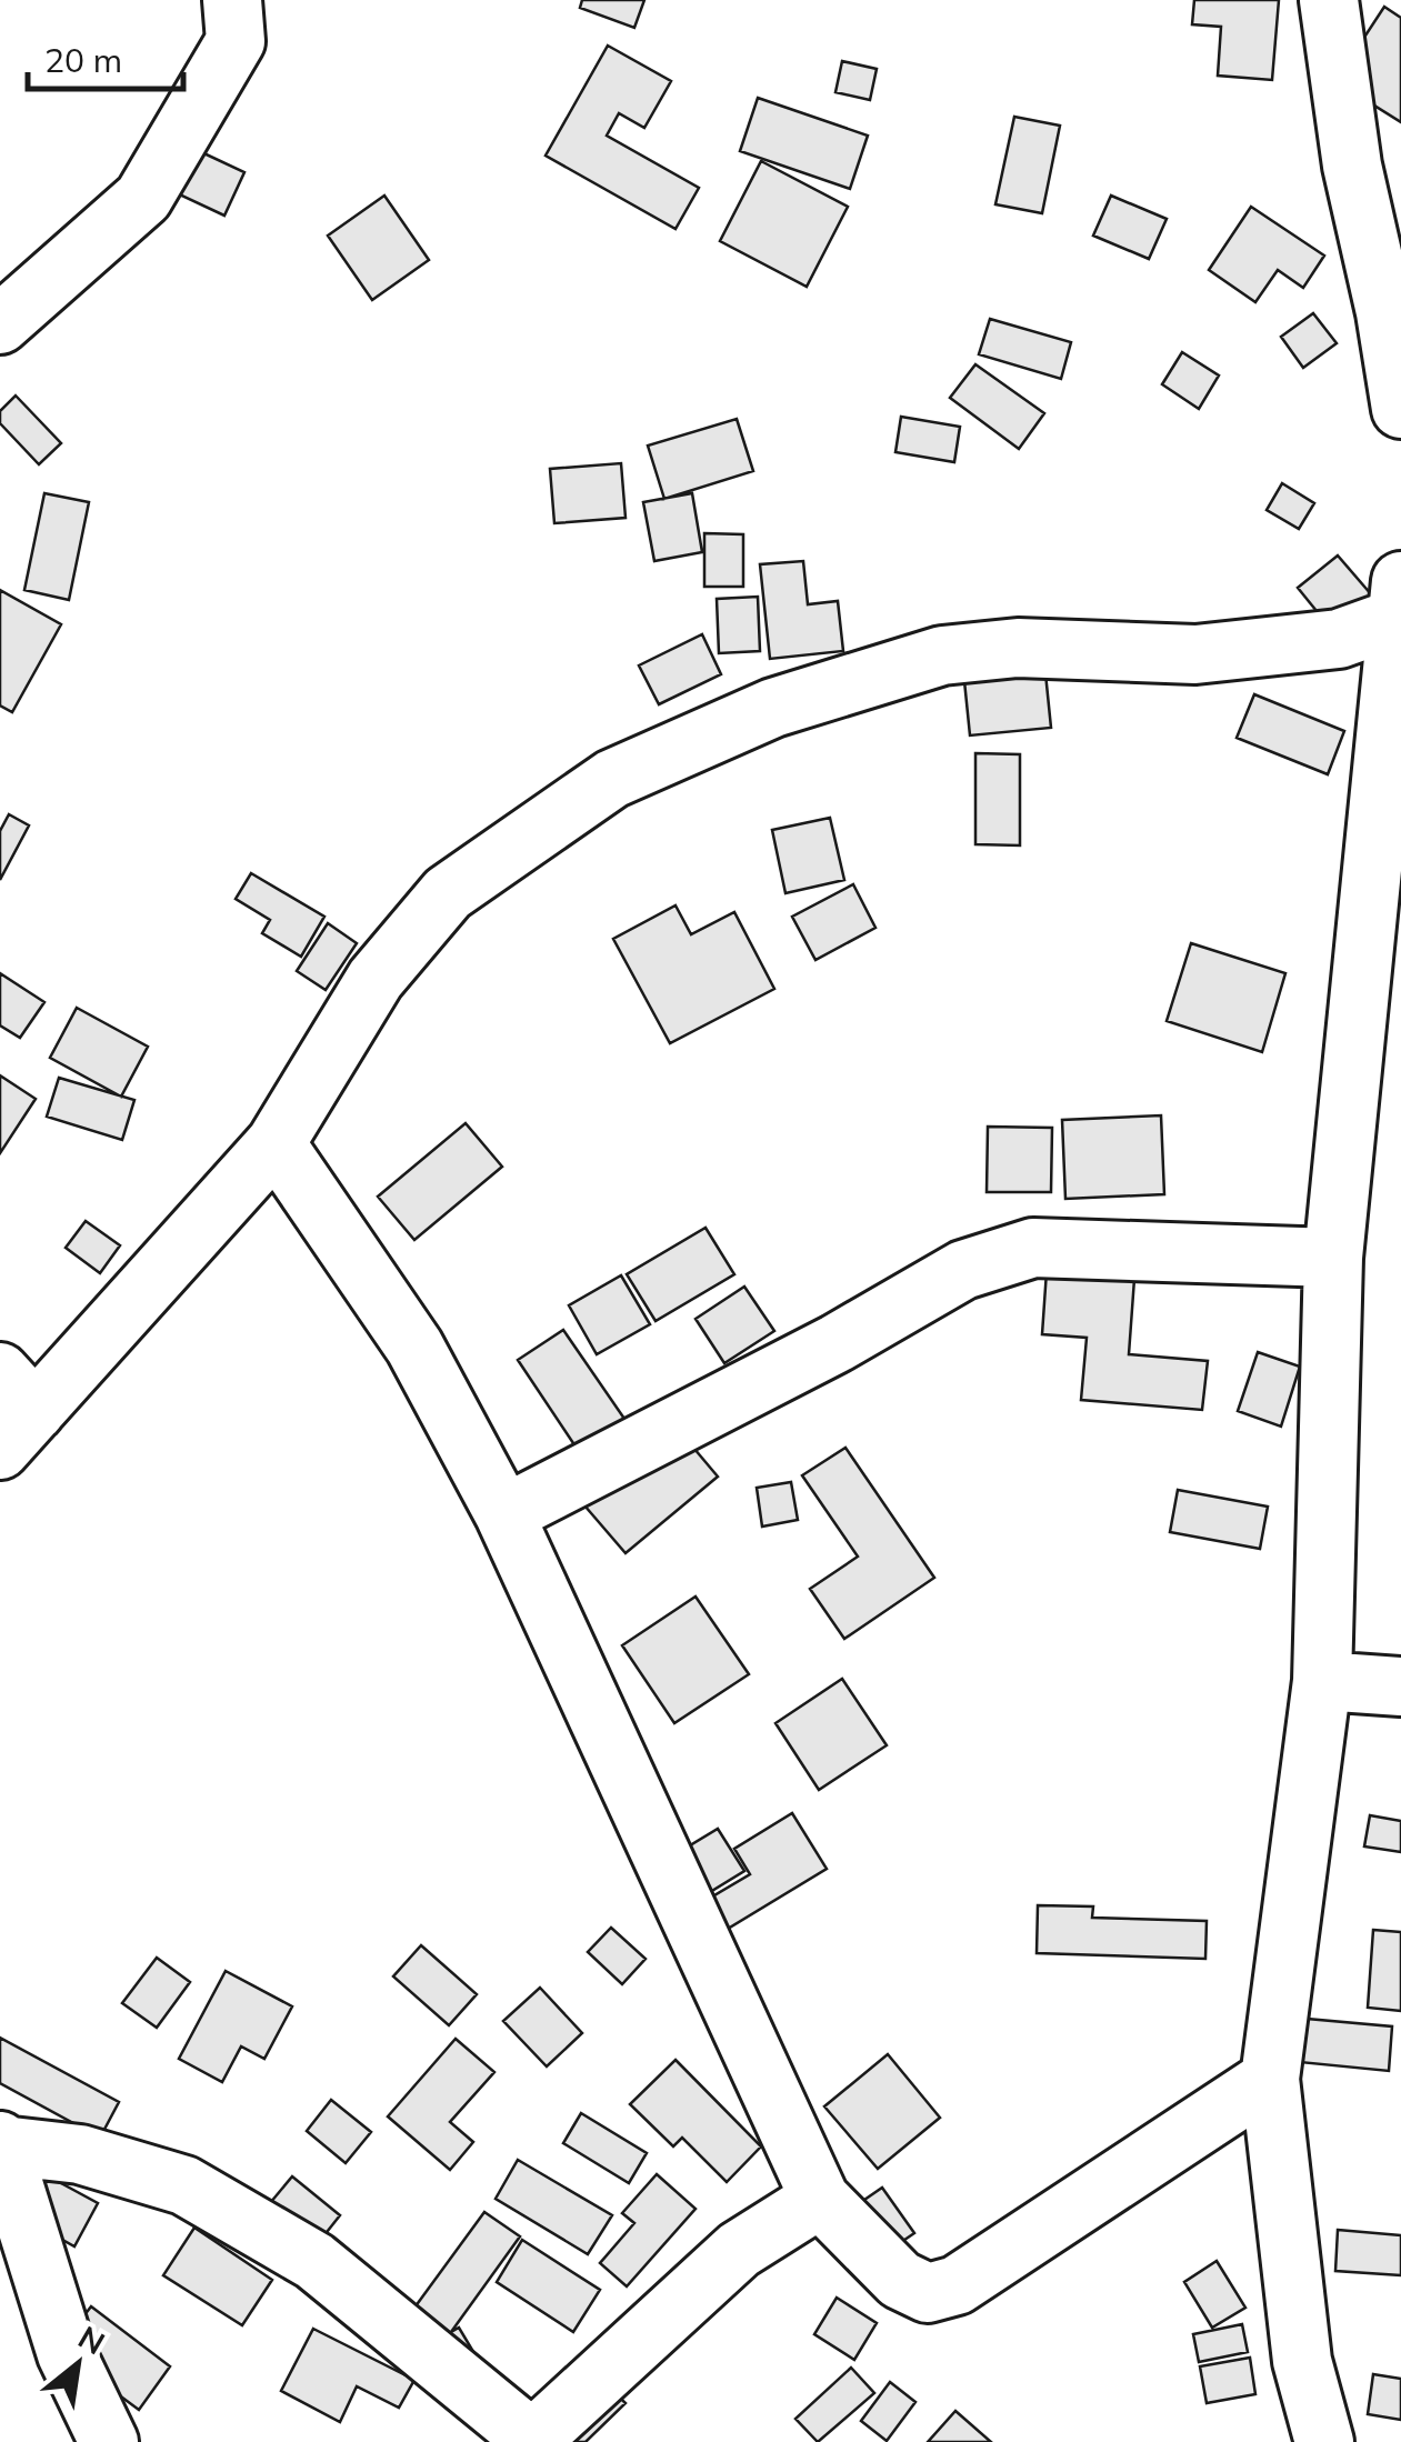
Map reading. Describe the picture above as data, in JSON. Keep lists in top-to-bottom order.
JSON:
{
  "scale_bar": "20 m",
  "north": "top right"
}
